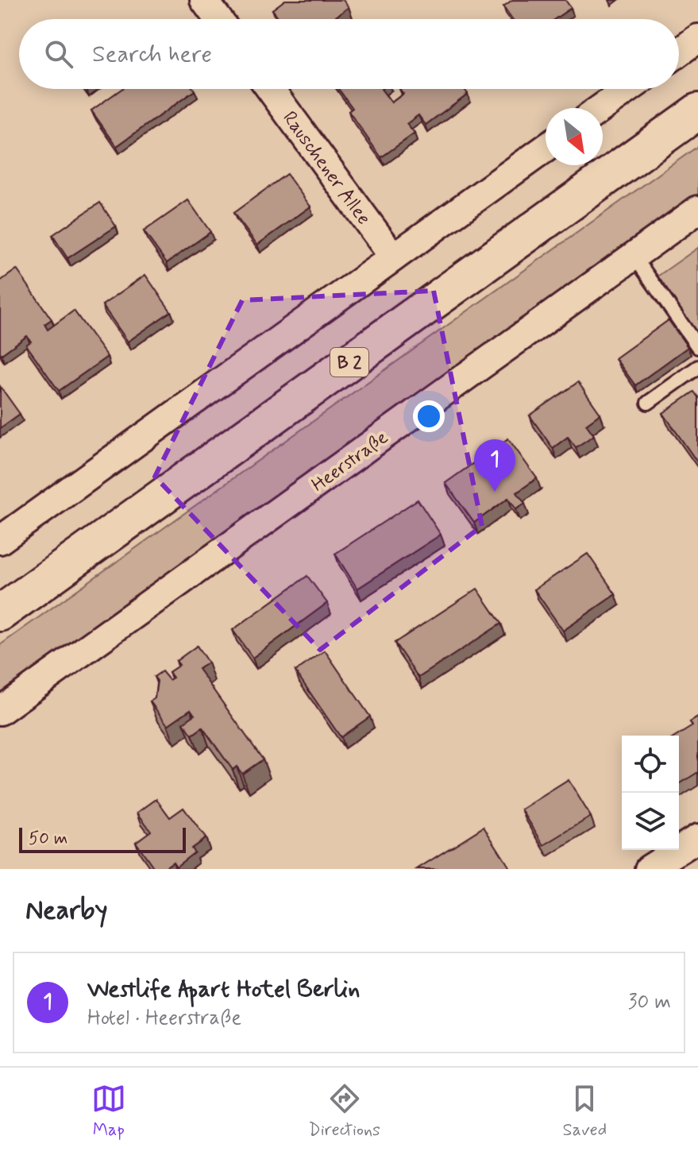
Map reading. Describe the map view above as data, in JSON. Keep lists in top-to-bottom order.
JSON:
{
  "streets": {
    "main road": ["B 2"],
    "street": ["Rauschener Allee", "Heerstraße"]
  },
  "scale_bar": "50 m",
  "north": "bottom right",
  "page": {
    "search": "Search here",
    "pins": "1",
    "scale": "50 m",
    "heading": "Nearby",
    "list": [
      {
        "mark": "1",
        "name": "Westlife Apart Hotel Berlin",
        "note": "Hotel · Heerstraße",
        "value": "30 m"
      }
    ],
    "nav": ["Map", "Directions", "Saved"]
  }
}
